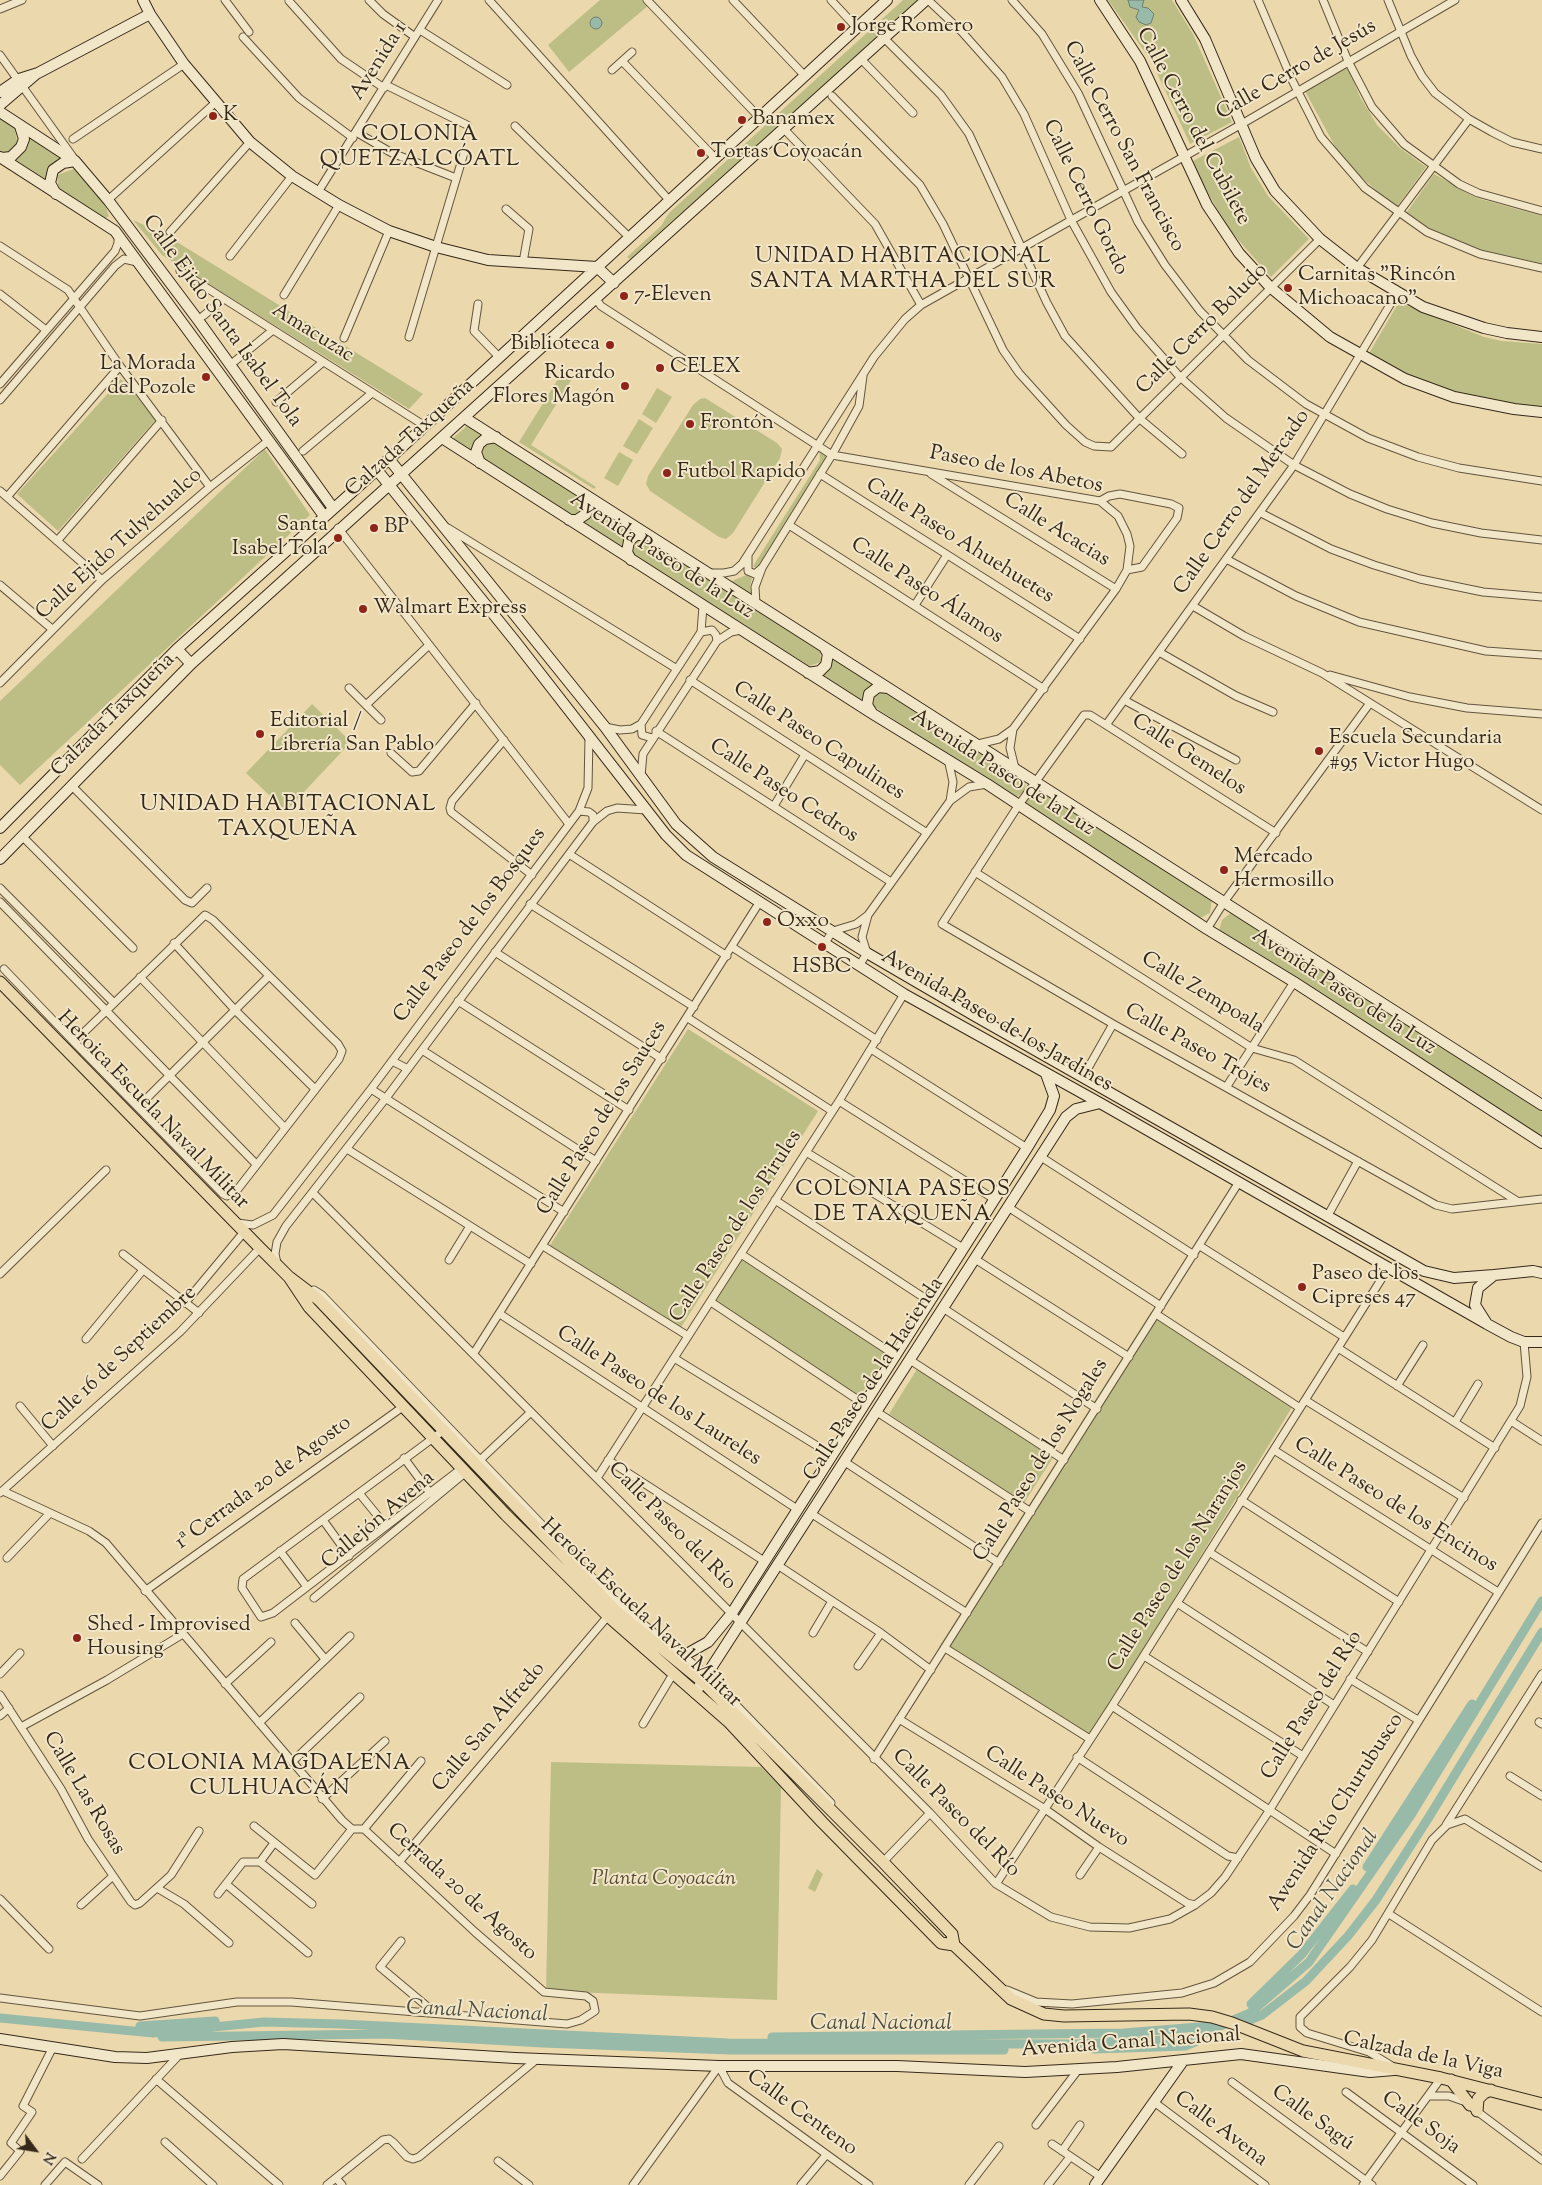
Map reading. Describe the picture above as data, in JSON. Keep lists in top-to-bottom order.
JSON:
{
  "streets": {
    "main road": ["Heroica Escuela Naval Militar", "Calzada de la Viga"],
    "street": [
      "Avenida 1",
      "Calle Cerro de Jesús",
      "Calle Cerro del Cubilete",
      "Calle Cerro San Francisco",
      "Calle Cerro Gordo",
      "Calle Ejido Santa Isabel Tola",
      "Calle Cerro Boludo",
      "Amacuzac",
      "Calzada Taxqueña",
      "Paseo de los Abetos",
      "Calle Cerro del Mercado",
      "Calle Acacias",
      "Calle Paseo Ahuehuetes",
      "Calle Ejido Tulyehualco",
      "Avenida Paseo de la Luz",
      "Calle Paseo Álamos",
      "Calle Paseo Capulines",
      "Calle Gemelos",
      "Calle Paseo Cedros",
      "Calle Paseo de los Bosques",
      "Calle Zempoala",
      "Avenida Paseo de los Jardines",
      "Calle Paseo Trojes",
      "Calle Paseo de los Sauces",
      "Calle Paseo de los Pirules",
      "Calle 16 de Septiembre",
      "Calle Paseo de la Hacienda",
      "Calle Paseo de los Laureles",
      "Calle Paseo de los Nogales",
      "1ª Cerrada 20 de Agosto",
      "Calle Paseo de los Encinos",
      "Callejón Avena",
      "Calle Paseo del Río",
      "Calle Paseo de los Naranjos",
      "Calle San Alfredo",
      "Calle Las Rosas",
      "Calle Paseo Nuevo",
      "Avenida Río Churubusco",
      "Cerrada 20 de Agosto",
      "Avenida Canal Nacional",
      "Calle Centeno",
      "Calle Sagú",
      "Calle Soja",
      "Calle Avena"
    ]
  },
  "crossings": [
    ["Calle Cerro de Jesús", "Calle Cerro del Cubilete"],
    ["Calle Cerro de Jesús", "Calle Cerro San Francisco"],
    ["Calle Cerro de Jesús", "Calle Cerro Gordo"],
    ["Calle Cerro de Jesús", "Calle Cerro Boludo"],
    ["Calle Cerro de Jesús", "Paseo de los Abetos"],
    ["Calle Cerro de Jesús", "Calle Paseo Ahuehuetes"],
    ["Calle Cerro de Jesús", "Avenida Paseo de la Luz"],
    ["Calle Cerro de Jesús", "Calle Paseo Álamos"],
    ["Calle Cerro del Cubilete", "Calle Cerro Boludo"],
    ["Calle Cerro del Cubilete", "Calle Cerro del Mercado"],
    ["Calle Cerro San Francisco", "Calle Cerro Boludo"],
    ["Calle Cerro San Francisco", "Calle Cerro del Mercado"],
    ["Calle Cerro Gordo", "Calle Cerro Boludo"],
    ["Calle Cerro Gordo", "Calzada Taxqueña"],
    ["Calle Cerro Gordo", "Calle Cerro del Mercado"],
    ["Calle Ejido Santa Isabel Tola", "Calzada Taxqueña"],
    ["Calle Ejido Santa Isabel Tola", "Calle Ejido Tulyehualco"],
    ["Amacuzac", "Calzada Taxqueña"],
    ["Calzada Taxqueña", "Avenida Paseo de la Luz"],
    ["Calzada Taxqueña", "Avenida Paseo de los Jardines"],
    ["Paseo de los Abetos", "Calle Acacias"],
    ["Paseo de los Abetos", "Calle Paseo Ahuehuetes"],
    ["Paseo de los Abetos", "Avenida Paseo de la Luz"],
    ["Paseo de los Abetos", "Calle Paseo Álamos"],
    ["Calle Cerro del Mercado", "Calle Gemelos"],
    ["Avenida Paseo de la Luz", "Calle Gemelos"],
    ["Calle Paseo de los Bosques", "Avenida Paseo de los Jardines"],
    ["Calle Paseo de los Bosques", "Heroica Escuela Naval Militar"],
    ["Calle Paseo de los Bosques", "Calle Paseo del Río"],
    ["Calle Zempoala", "Calle Paseo Trojes"],
    ["Avenida Paseo de los Jardines", "Calle Paseo de los Sauces"],
    ["Avenida Paseo de los Jardines", "Calle Paseo de los Pirules"],
    ["Avenida Paseo de los Jardines", "Calle Paseo de los Nogales"],
    ["Avenida Paseo de los Jardines", "Calle Paseo del Río"],
    ["Avenida Paseo de los Jardines", "Calle Paseo de los Naranjos"],
    ["Heroica Escuela Naval Militar", "Calle 16 de Septiembre"],
    ["Heroica Escuela Naval Militar", "Calle Paseo de la Hacienda"],
    ["Heroica Escuela Naval Militar", "1ª Cerrada 20 de Agosto"],
    ["Heroica Escuela Naval Militar", "Callejón Avena"],
    ["Heroica Escuela Naval Militar", "Calle San Alfredo"],
    ["Heroica Escuela Naval Militar", "Avenida Río Churubusco"],
    ["Heroica Escuela Naval Militar", "Calzada de la Viga"],
    ["Calle Paseo de los Sauces", "Calle Paseo de los Laureles"],
    ["Calle Paseo de los Sauces", "Calle Paseo del Río"],
    ["Calle Paseo de los Pirules", "Calle Paseo de los Laureles"],
    ["Calle Paseo de los Pirules", "Calle Paseo del Río"],
    ["Calle 16 de Septiembre", "Cerrada 20 de Agosto"],
    ["Calle Paseo de la Hacienda", "Calle Paseo de los Laureles"],
    ["Calle Paseo de la Hacienda", "Calle Paseo del Río"],
    ["Calle Paseo de los Nogales", "Calle Paseo del Río"],
    ["Calle Paseo de los Nogales", "Calle Paseo Nuevo"],
    ["1ª Cerrada 20 de Agosto", "Cerrada 20 de Agosto"],
    ["Calle Paseo de los Encinos", "Calle Paseo del Río"],
    ["Calle Paseo de los Encinos", "Calle Paseo de los Naranjos"],
    ["Calle Paseo de los Encinos", "Avenida Río Churubusco"],
    ["Calle Paseo del Río", "Calle Paseo de los Naranjos"],
    ["Calle Paseo del Río", "Calle Paseo Nuevo"],
    ["Calle Paseo de los Naranjos", "Calle Paseo Nuevo"],
    ["Calle San Alfredo", "Cerrada 20 de Agosto"],
    ["Avenida Canal Nacional", "Calzada de la Viga"],
    ["Avenida Canal Nacional", "Calle Centeno"]
  ],
  "districts": [
    "COLONIA QUETZALCÓATL",
    "UNIDAD HABITACIONAL SANTA MARTHA DEL SUR",
    "UNIDAD HABITACIONAL TAXQUEÑA",
    "COLONIA PASEOS DE TAXQUEÑA",
    "COLONIA MAGDALENA CULHUACÁN"
  ],
  "water": ["Canal Nacional"],
  "parks": ["Planta Coyoacán"],
  "places": [
    "Jorge Romero",
    "K",
    "Banamex",
    "Tortas Coyoacán",
    "Carnitas \"Rincón Michoacano\"",
    "7-Eleven",
    "Biblioteca",
    "CELEX",
    "La Morada del Pozole",
    "Ricardo Flores Magón",
    "Frontón",
    "Futbol Rapido",
    "BP",
    "Santa Isabel Tola",
    "Walmart Express",
    "Editorial / Librería San Pablo",
    "Escuela Secundaria #95 Victor Hugo",
    "Mercado Hermosillo",
    "Oxxo",
    "HSBC",
    "Paseo de los Cipreses 47",
    "Shed - Improvised Housing"
  ],
  "north": "bottom right"
}
